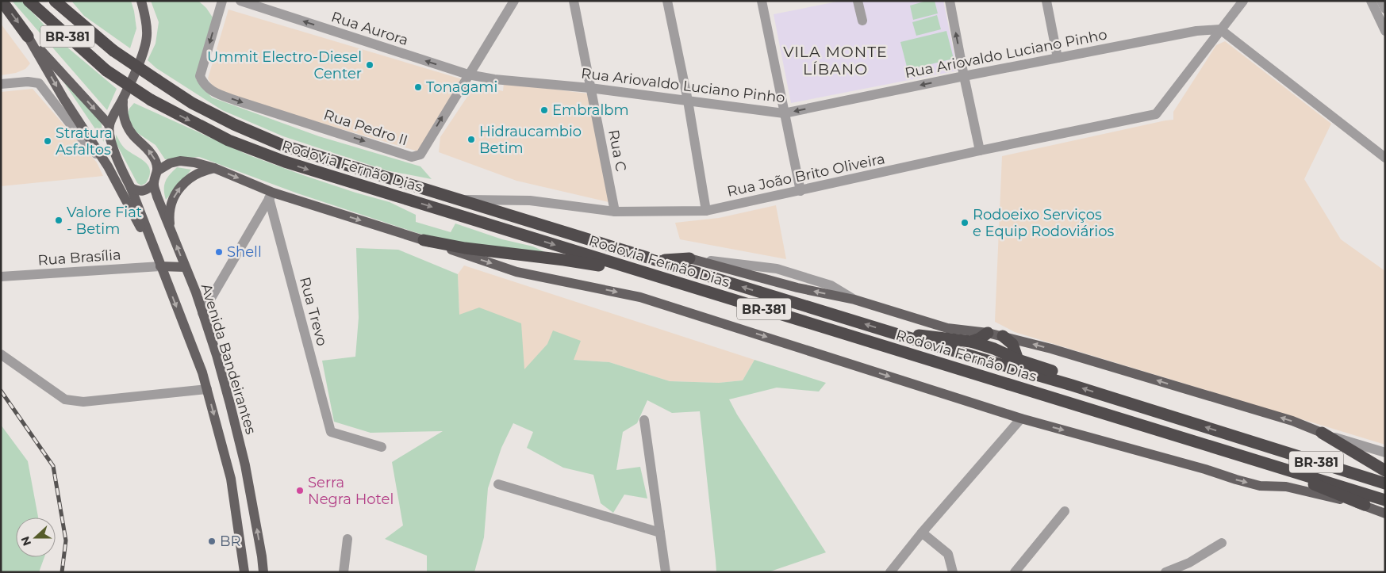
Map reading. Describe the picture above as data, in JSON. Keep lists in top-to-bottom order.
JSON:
{
  "streets": {
    "highway": ["BR-381", "Rodovia Fernão Dias"],
    "main road": ["Avenida Bandeirantes"],
    "street": [
      "Rua Aurora",
      "Rua Ariovaldo Luciano Pinho",
      "Rua Pedro II",
      "Rua C",
      "Rua João Brito Oliveira",
      "Rua Brasília",
      "Rua Trevo"
    ]
  },
  "crossings": [
    ["Rua Aurora", "Rua Ariovaldo Luciano Pinho"],
    ["Rua Aurora", "Rua Pedro II"],
    ["BR-381", "Rodovia Fernão Dias"],
    ["BR-381", "Rua Trevo"],
    ["Rua Ariovaldo Luciano Pinho", "Rua Pedro II"],
    ["Rua Ariovaldo Luciano Pinho", "Rua C"],
    ["Rua Ariovaldo Luciano Pinho", "Rua João Brito Oliveira"],
    ["Rua C", "Rua João Brito Oliveira"],
    ["Rodovia Fernão Dias", "Rua João Brito Oliveira"],
    ["Rua Brasília", "Avenida Bandeirantes"]
  ],
  "one_way": ["Rua Aurora"],
  "districts": ["VILA MONTE LÍBANO"],
  "places": [
    "Ummit Electro-Diesel Center",
    "Tonagami",
    "Embralbm",
    "Hidraucambio Betim",
    "Stratura Asfaltos",
    "Valore Fiat - Betim",
    "Rodoeixo Serviços e Equip Rodoviários",
    "Shell",
    "Serra Negra Hotel",
    "BR"
  ],
  "north": "left"
}
